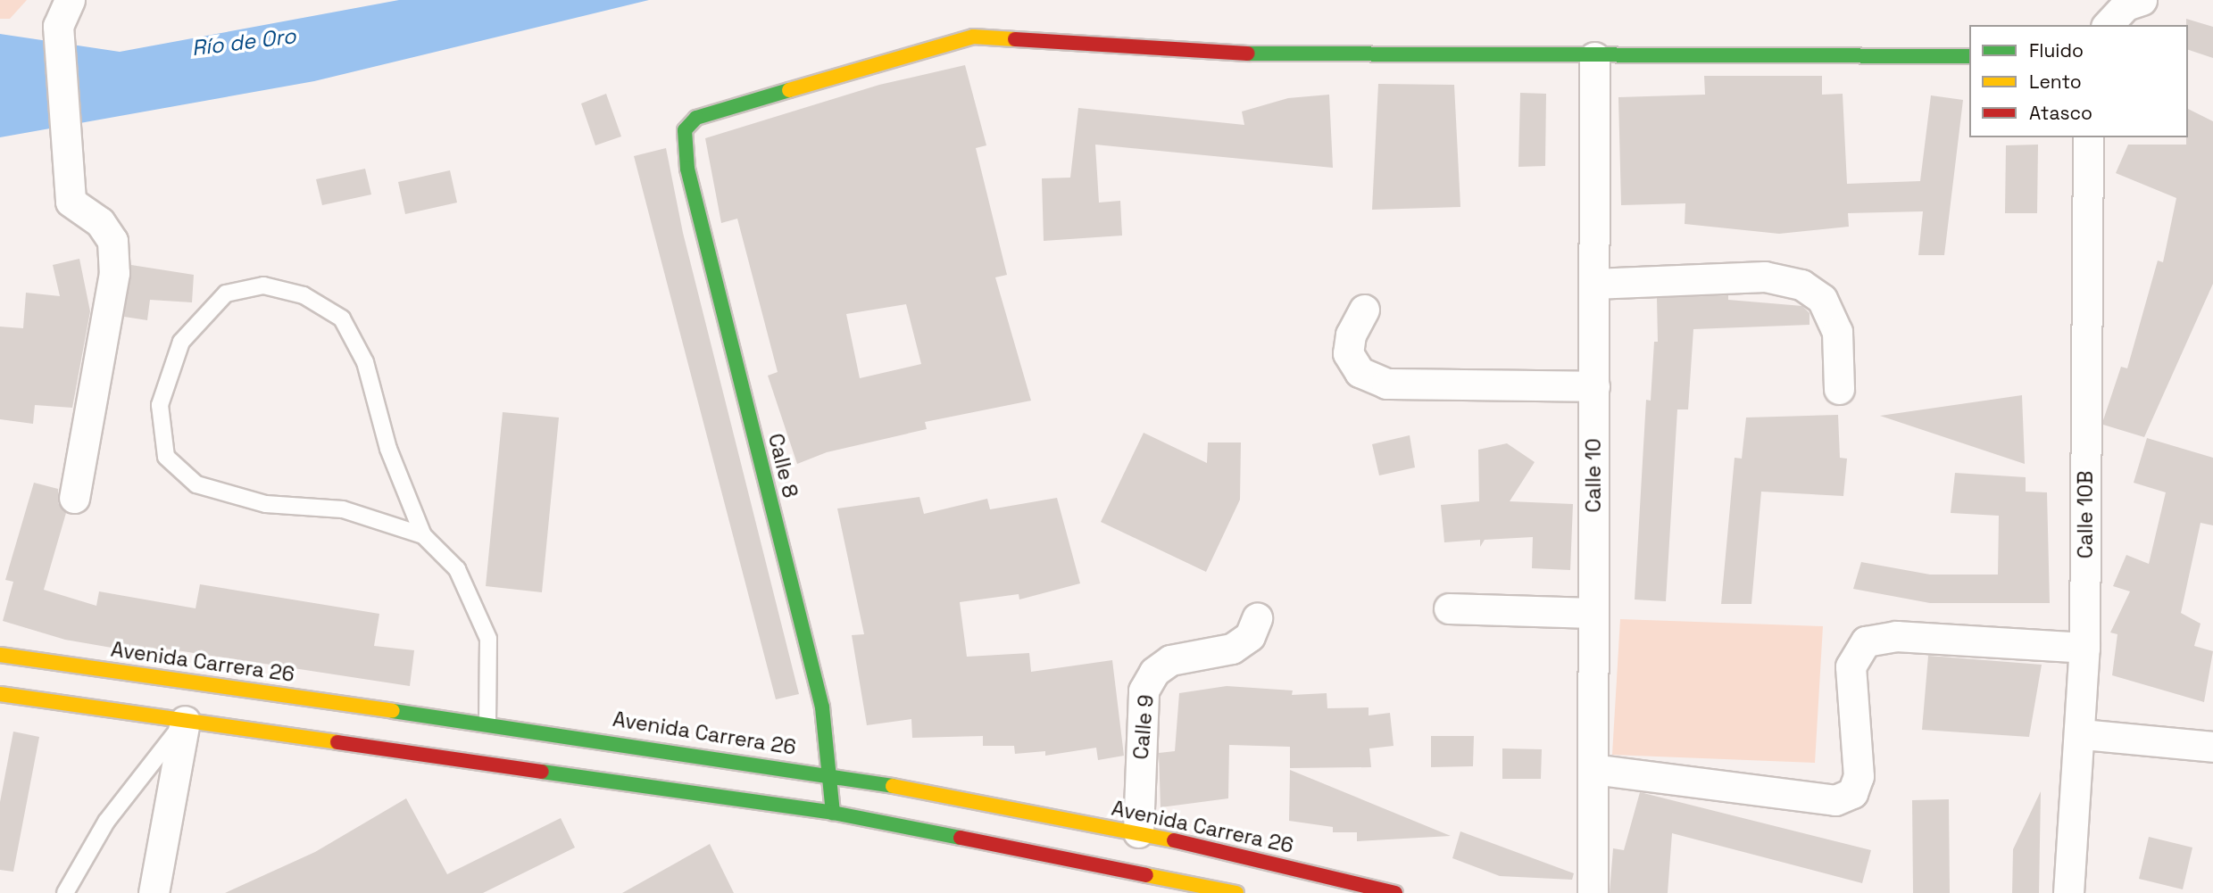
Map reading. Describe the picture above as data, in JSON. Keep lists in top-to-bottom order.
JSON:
{
  "streets": {
    "main road": ["Calle 8", "Avenida Carrera 26"],
    "street": ["Calle 10", "Calle 10B", "Calle 9"]
  },
  "crossings": [
    ["Calle 8", "Calle 10"],
    ["Calle 8", "Avenida Carrera 26"],
    ["Avenida Carrera 26", "Calle 9"]
  ],
  "water": ["Río de Oro"],
  "legend": ["Fluido", "Lento", "Atasco"]
}
